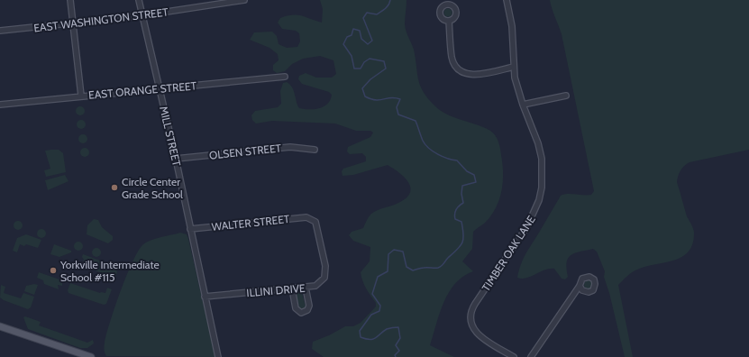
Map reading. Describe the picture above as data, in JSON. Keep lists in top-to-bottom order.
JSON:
{
  "streets": {
    "street": [
      "EAST WASHINGTON STREET",
      "EAST ORANGE STREET",
      "MILL STREET",
      "OLSEN STREET",
      "WALTER STREET",
      "TIMBER OAK LANE",
      "ILLINI DRIVE"
    ]
  },
  "crossings": [
    ["EAST WASHINGTON STREET", "MILL STREET"],
    ["EAST ORANGE STREET", "MILL STREET"],
    ["MILL STREET", "OLSEN STREET"],
    ["MILL STREET", "WALTER STREET"],
    ["MILL STREET", "ILLINI DRIVE"],
    ["WALTER STREET", "ILLINI DRIVE"]
  ],
  "places": ["Circle Center Grade School", "Yorkville Intermediate School #115"]
}
